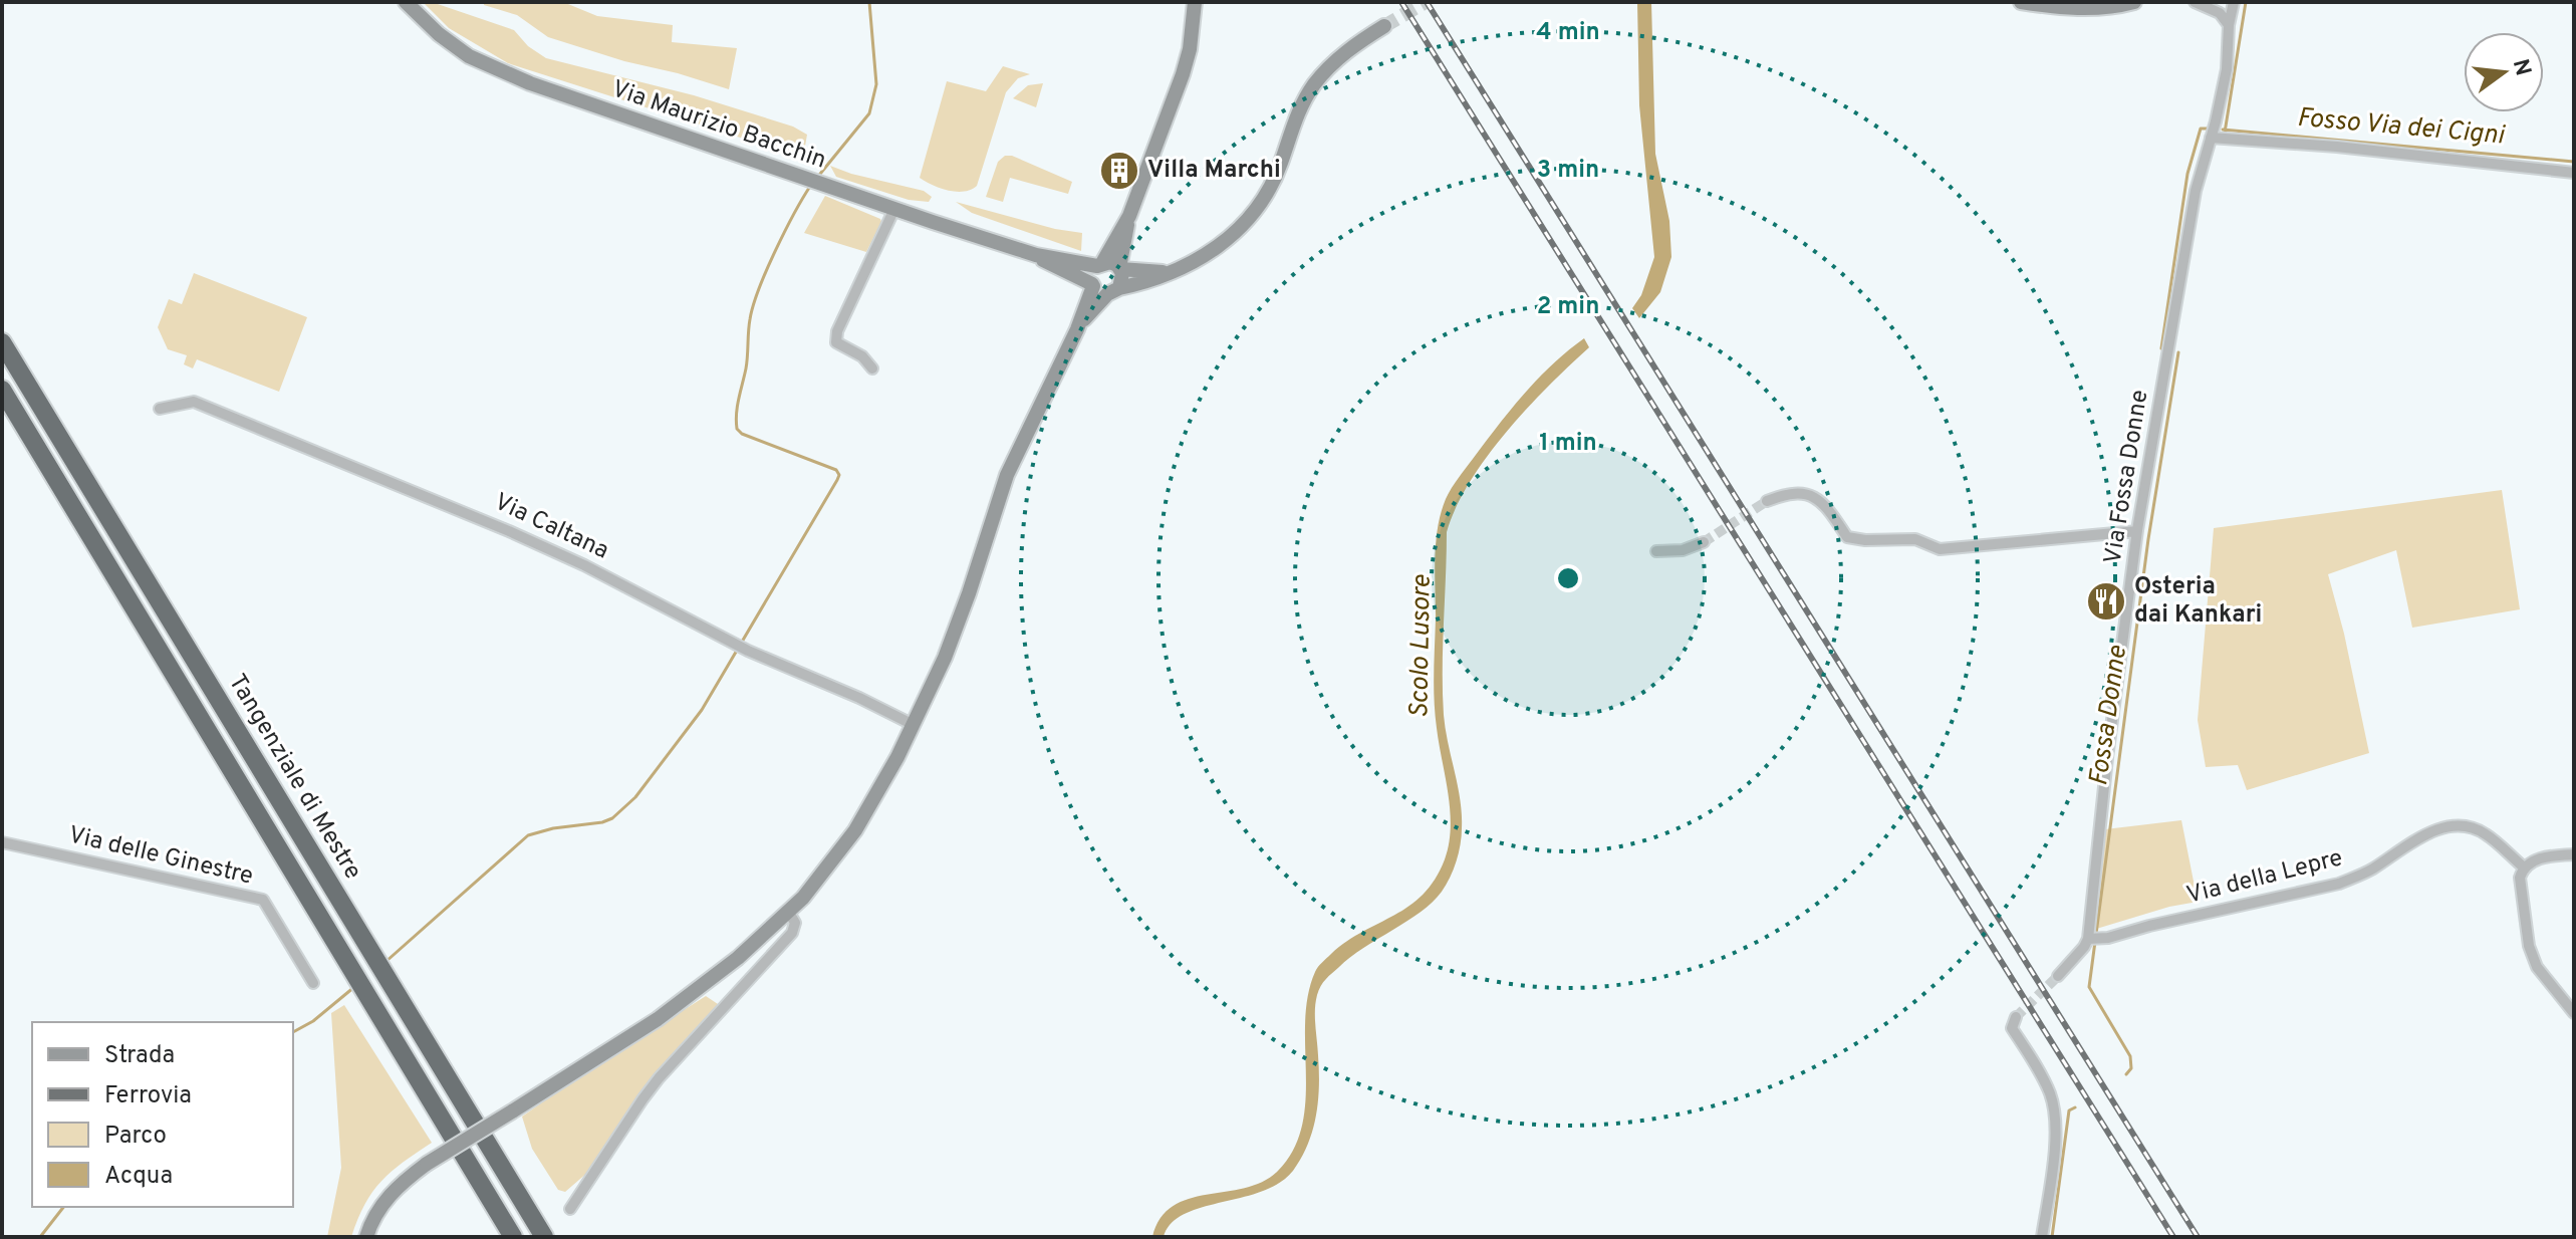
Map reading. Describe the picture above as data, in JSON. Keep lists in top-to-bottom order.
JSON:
{
  "streets": {
    "highway": ["Tangenziale di Mestre"],
    "main road": ["Via Maurizio Bacchin"],
    "street": [
      "Via Fossa Donne",
      "Via Caltana",
      "Via delle Ginestre",
      "Via della Lepre"
    ]
  },
  "crossings": [
    ["Via Fossa Donne", "Via della Lepre"]
  ],
  "water": ["Fosso Via dei Cigni", "Scolo Lusore", "Fossa Donne"],
  "places": {
    "building": ["Villa Marchi"],
    "restaurant": ["Osteria dai Kankari"]
  },
  "legend": [
    "Strada",
    "Ferrovia",
    "Parco",
    "Acqua"
  ],
  "north": "right",
  "rings": [
    "4 min",
    "3 min",
    "2 min",
    "1 min"
  ]
}
